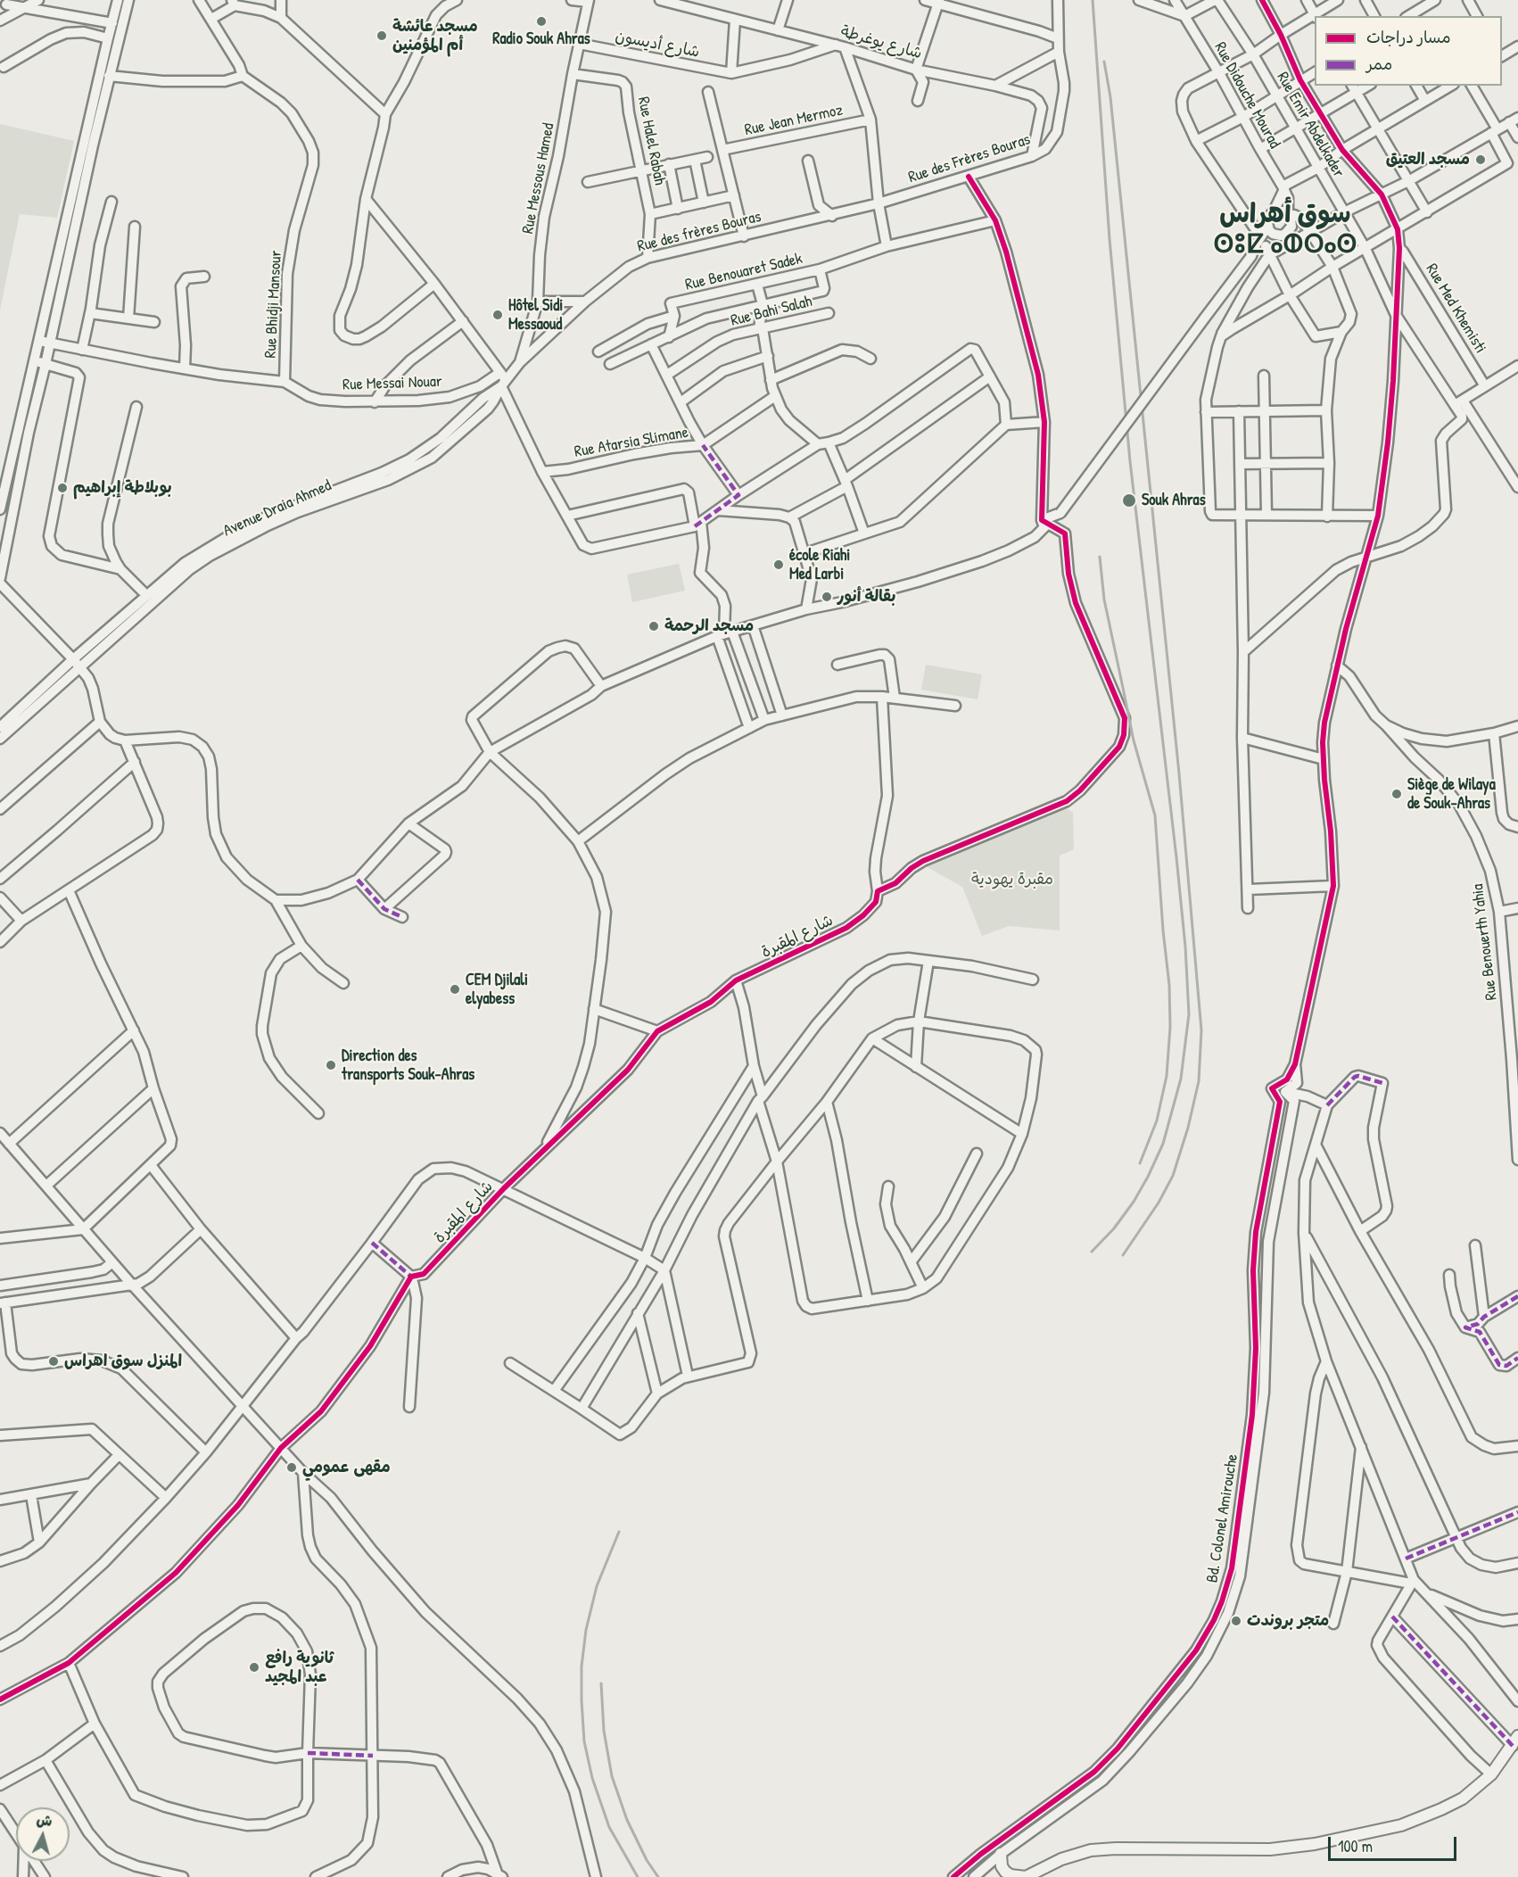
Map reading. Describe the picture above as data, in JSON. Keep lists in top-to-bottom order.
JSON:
{
  "streets": {
    "street": [
      "شارع يوغرطة",
      "شارع أديسون",
      "Rue Didouche Mourad",
      "Rue Jean Mermoz",
      "Rue Emir Abdelkader",
      "Rue Halel Rabah",
      "Rue des Frères Bouras",
      "Rue Messous Hamed",
      "Rue des frères Bouras",
      "Rue Benouaret Sadek",
      "Rue Bhidji Mansour",
      "Rue Med Khemisti",
      "Rue Bahi Salah",
      "Rue Messai Nouar",
      "Rue Atarsia Slimane",
      "Avenue Draia Ahmed",
      "شارع المقبرة",
      "Rue Benouerth Yahia",
      "Bd. Colonel Amirouche"
    ]
  },
  "crossings": [
    ["شارع يوغرطة", "Rue des Frères Bouras"],
    ["شارع أديسون", "Rue Messous Hamed"],
    ["Rue Halel Rabah", "Rue Messous Hamed"],
    ["Rue Halel Rabah", "Rue des frères Bouras"],
    ["Rue des Frères Bouras", "Rue des frères Bouras"],
    ["Rue Messous Hamed", "Rue des frères Bouras"],
    ["Rue des frères Bouras", "Rue Messai Nouar"],
    ["Rue des frères Bouras", "Avenue Draia Ahmed"],
    ["Rue Bhidji Mansour", "Rue Messai Nouar"],
    ["Rue Messai Nouar", "Avenue Draia Ahmed"]
  ],
  "districts": ["سوق أهراس ⵙⵓⵇ ⴰⵀⵔⴰⵙ"],
  "parks": ["مقبرة يهودية"],
  "places": [
    "Radio Souk Ahras",
    "مسجد عائشة أم المؤمنين",
    "مسجد العتيق",
    "Hôtel Sidi Messaoud",
    "بوبلاطة إبراهيم",
    "Souk Ahras",
    "école Riahi Med Larbi",
    "بقالة أنور",
    "مسجد الرحمة",
    "Siège de Wilaya de Souk-Ahras",
    "CEM Djilali elyabess",
    "Direction des transports Souk-Ahras",
    "المنزل سوق اهراس",
    "مقهى عمومي",
    "متجر بروندت",
    "ثانوية رافع عبد المجيد"
  ],
  "legend": ["مسار دراجات", "ممر"],
  "scale_bar": "100 m",
  "north": "top"
}
